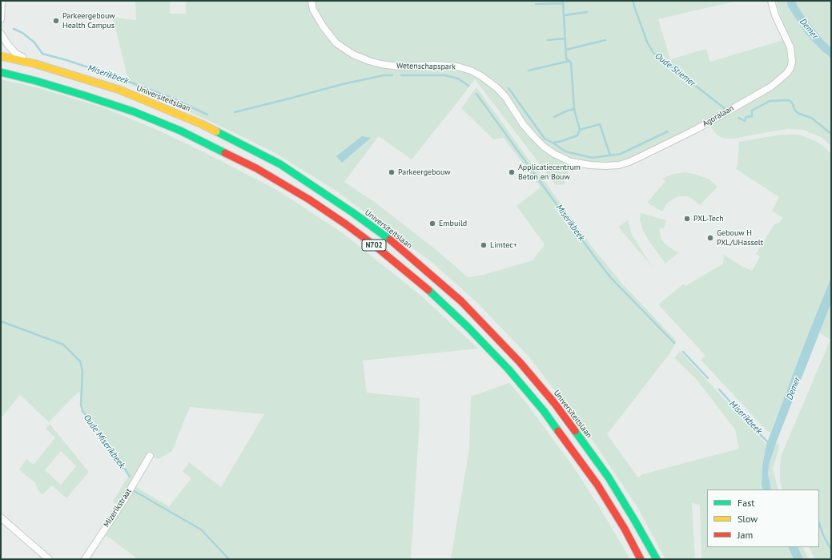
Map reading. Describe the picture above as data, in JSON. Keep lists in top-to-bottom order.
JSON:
{
  "streets": {
    "highway": ["Universiteitslaan", "N702"],
    "street": ["Wetenschapspark", "Agoralaan", "Mizerikstraat"]
  },
  "crossings": [
    ["Wetenschapspark", "Agoralaan"]
  ],
  "water": [
    "Demer",
    "Oude Stiemer",
    "Miserikbeek",
    "Oude Miserikbeek"
  ],
  "places": [
    "Parkeergebouw Health Campus",
    "Parkeergebouw",
    "Applicatiecentrum Beton en Bouw",
    "PXL-Tech",
    "Embuild",
    "Gebouw H PXL/UHasselt",
    "Limtec+"
  ],
  "legend": ["Fast", "Slow", "Jam"]
}
